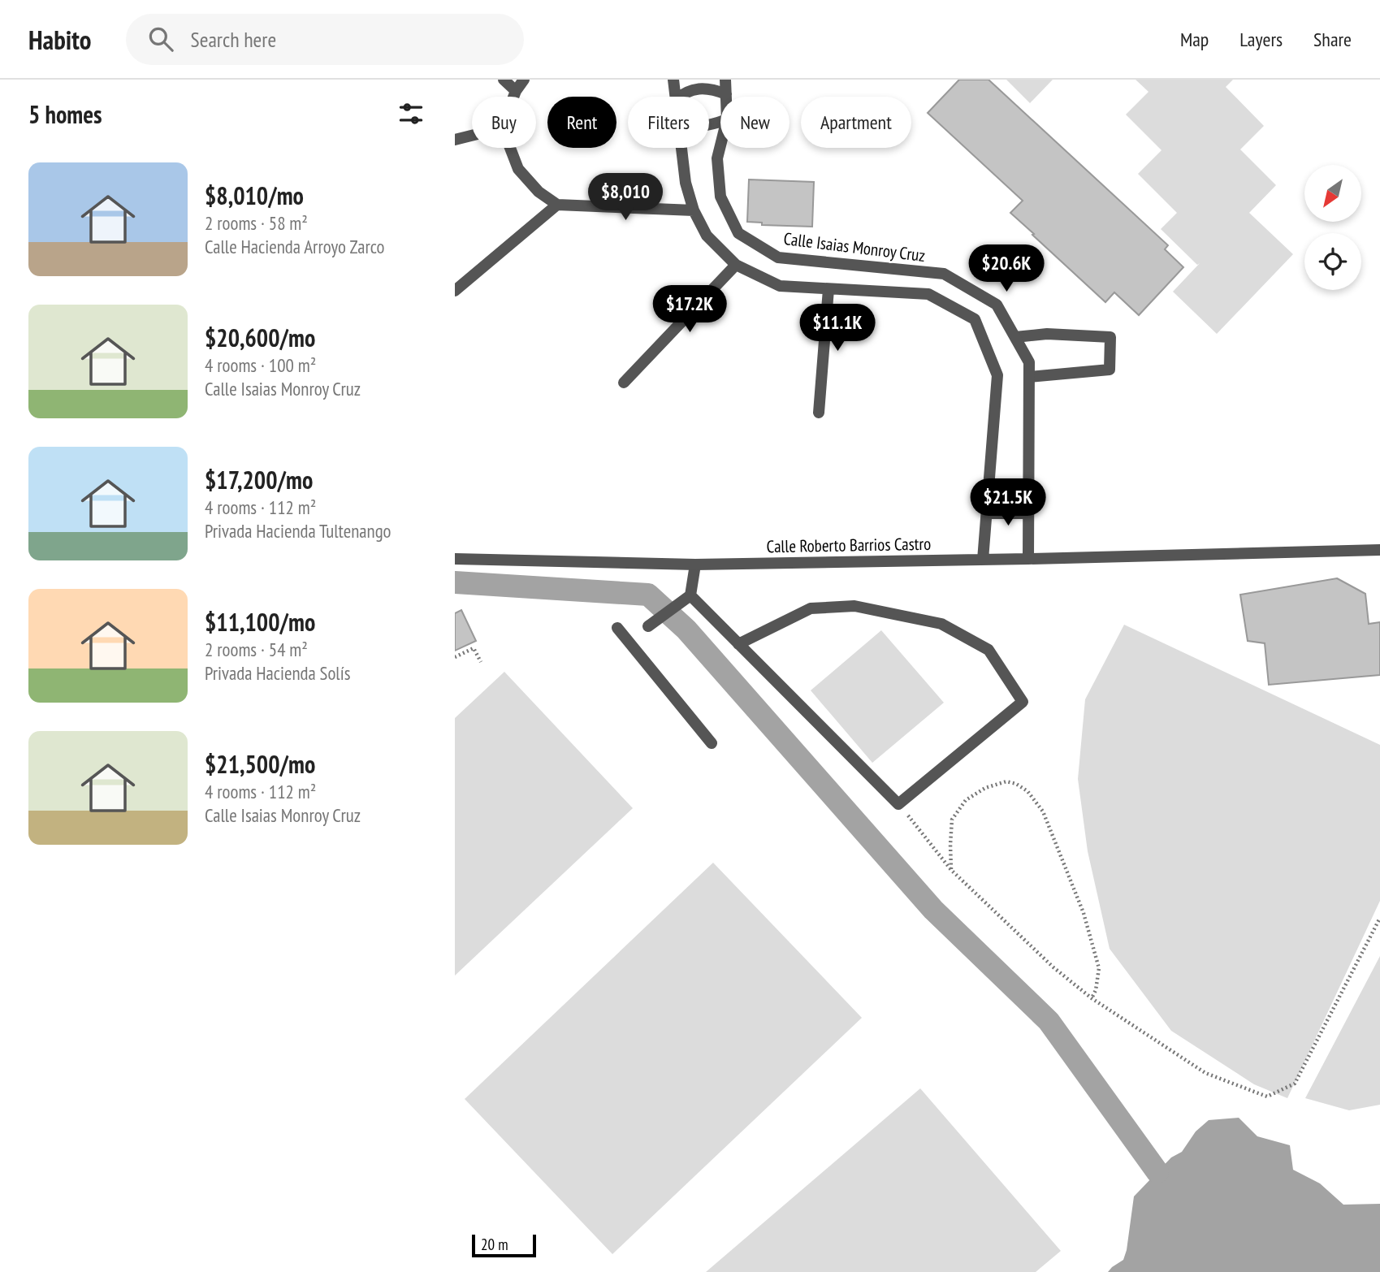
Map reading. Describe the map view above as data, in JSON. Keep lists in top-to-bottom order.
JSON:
{
  "streets": {
    "street": ["Calle Isaias Monroy Cruz", "Calle Roberto Barrios Castro"]
  },
  "crossings": [
    ["Calle Isaias Monroy Cruz", "Calle Roberto Barrios Castro"]
  ],
  "scale_bar": "20 m",
  "north": "bottom left",
  "page": {
    "header": "Habito",
    "search": "Search here",
    "nav": ["Map", "Layers", "Share"],
    "heading": "5 homes",
    "chip": [
      "Buy",
      "Rent",
      "Filters",
      "New",
      "Apartment"
    ],
    "list": [
      {
        "name": "$8,010/mo",
        "note": "2 rooms · 58 m² · Calle Hacienda Arroyo Zarco"
      },
      {
        "name": "$20,600/mo",
        "note": "4 rooms · 100 m² · Calle Isaias Monroy Cruz"
      },
      {
        "name": "$17,200/mo",
        "note": "4 rooms · 112 m² · Privada Hacienda Tultenango"
      },
      {
        "name": "$11,100/mo",
        "note": "2 rooms · 54 m² · Privada Hacienda Solís"
      },
      {
        "name": "$21,500/mo",
        "note": "4 rooms · 112 m² · Calle Isaias Monroy Cruz"
      }
    ],
    "price": [
      "$8,010",
      "$20.6K",
      "$17.2K",
      "$11.1K",
      "$21.5K"
    ],
    "scale": "20 m"
  }
}
